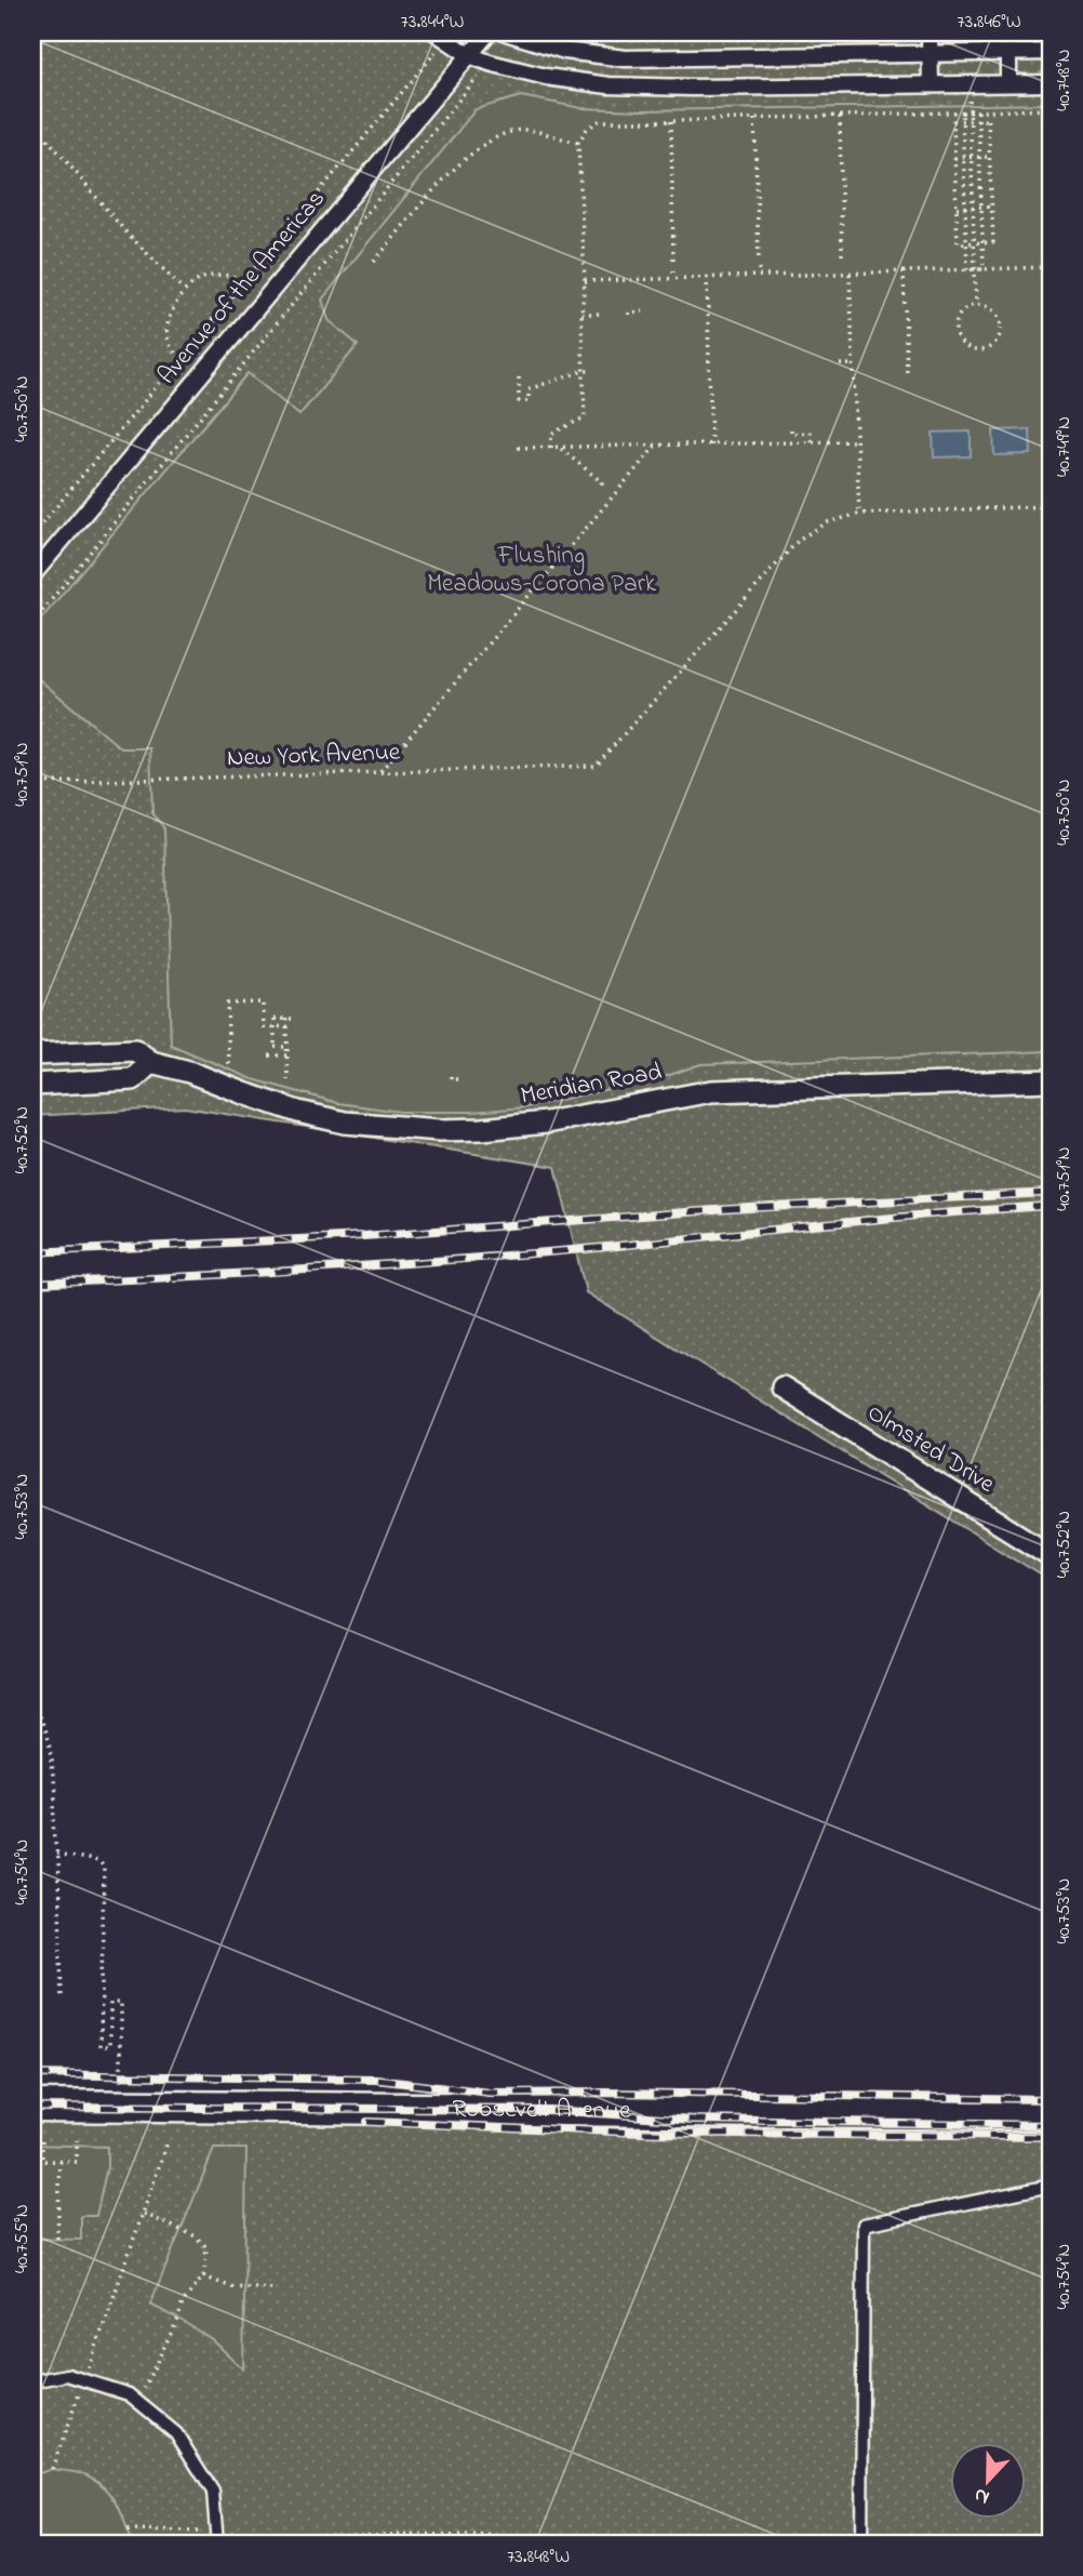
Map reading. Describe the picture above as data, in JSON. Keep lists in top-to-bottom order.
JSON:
{
  "streets": {
    "main road": ["Roosevelt Avenue"],
    "street": ["Avenue of the Americas", "Meridian Road", "Olmsted Drive"],
    "path": ["New York Avenue"]
  },
  "parks": ["Flushing Meadows-Corona Park"],
  "north": "bottom",
  "coordinates": [
    "73.844°W",
    "73.846°W",
    "40.748°N",
    "40.750°N",
    "40.749°N",
    "40.751°N",
    "40.752°N",
    "40.753°N",
    "40.754°N",
    "40.755°N",
    "73.848°W"
  ]
}
